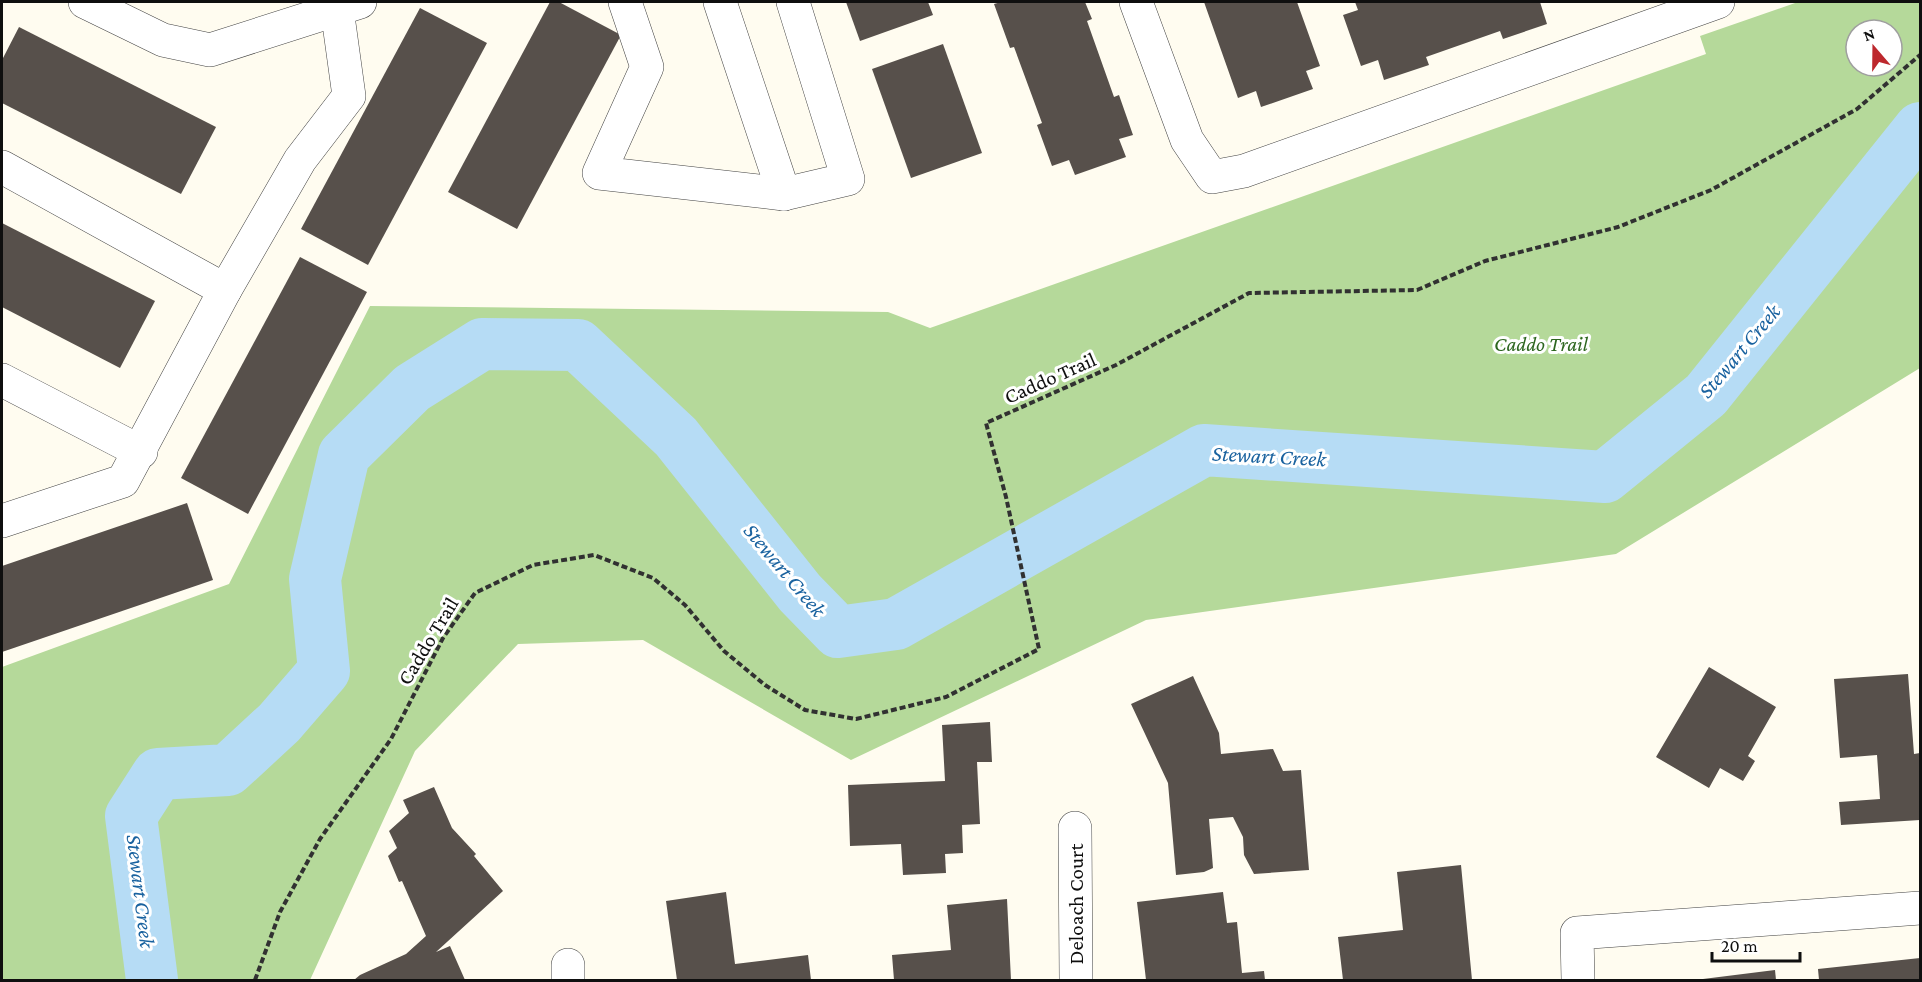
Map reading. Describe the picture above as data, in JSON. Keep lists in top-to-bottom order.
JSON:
{
  "streets": {
    "street": ["Deloach Court"],
    "path": ["Caddo Trail"]
  },
  "water": ["Stewart Creek"],
  "parks": ["Caddo Trail"],
  "scale_bar": "20 m",
  "north": "top"
}
